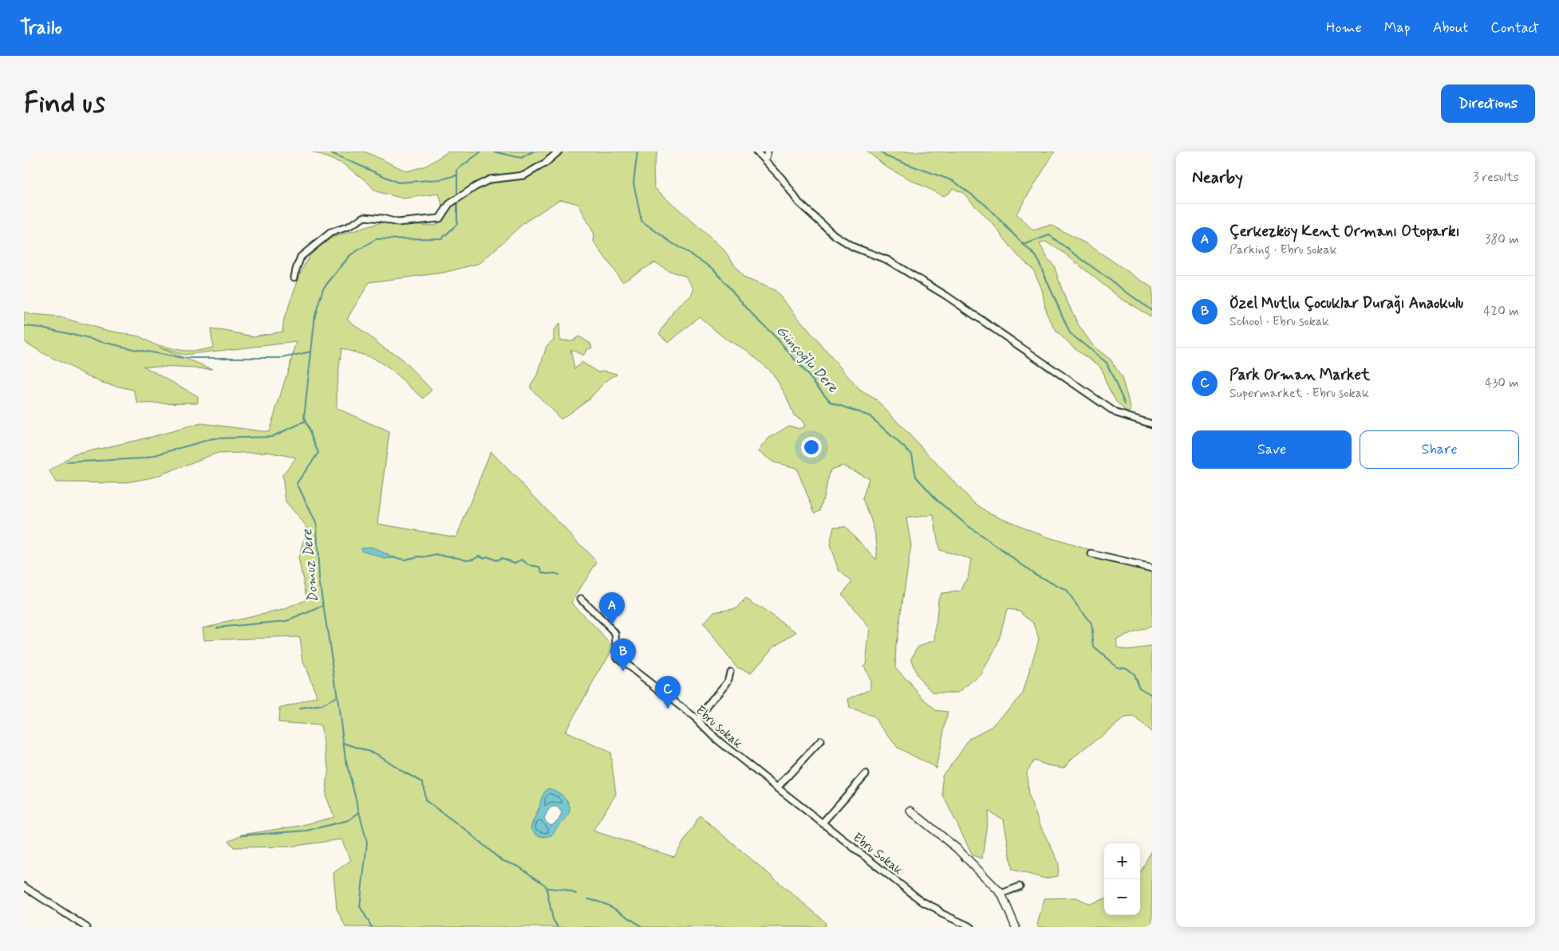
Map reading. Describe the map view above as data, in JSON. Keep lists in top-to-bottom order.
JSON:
{
  "streets": {
    "street": ["Ebru sokak", "Ebru Sokak"]
  },
  "crossings": [
    ["Ebru sokak", "Ebru Sokak"]
  ],
  "water": ["Günçoğlu Dere", "Domuz Dere"],
  "page": {
    "header": "Trailo",
    "nav": [
      "Home",
      "Map",
      "About",
      "Contact"
    ],
    "buttons": [
      "Directions",
      ["Save", "Share"]
    ],
    "title": "Find us",
    "heading": ["Nearby", "3 results"],
    "list": [
      {
        "mark": "A",
        "name": "Çerkezköy Kent Ormanı Otoparkı",
        "note": "Parking · Ebru sokak",
        "value": "380 m"
      },
      {
        "mark": "B",
        "name": "Özel Mutlu Çocuklar Durağı Anaokulu",
        "note": "School · Ebru sokak",
        "value": "420 m"
      },
      {
        "mark": "C",
        "name": "Park Orman Market",
        "note": "Supermarket · Ebru sokak",
        "value": "430 m"
      }
    ],
    "pins": ["A", "B", "C"],
    "map_buttons": ["+", "−"]
  }
}
